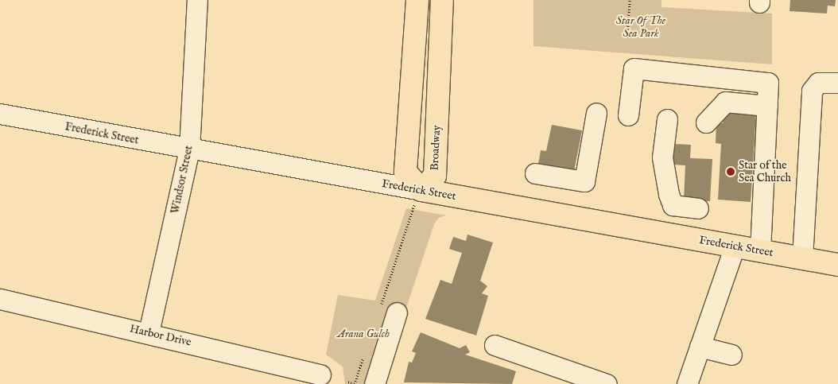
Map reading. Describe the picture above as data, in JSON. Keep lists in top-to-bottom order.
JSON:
{
  "streets": {
    "main road": ["Frederick Street", "Broadway"],
    "street": ["Windsor Street", "Harbor Drive"]
  },
  "crossings": [
    ["Frederick Street", "Broadway"],
    ["Frederick Street", "Windsor Street"],
    ["Windsor Street", "Harbor Drive"]
  ],
  "parks": ["Star Of The Sea Park", "Arana Gulch"],
  "places": ["Star of the Sea Church"]
}
